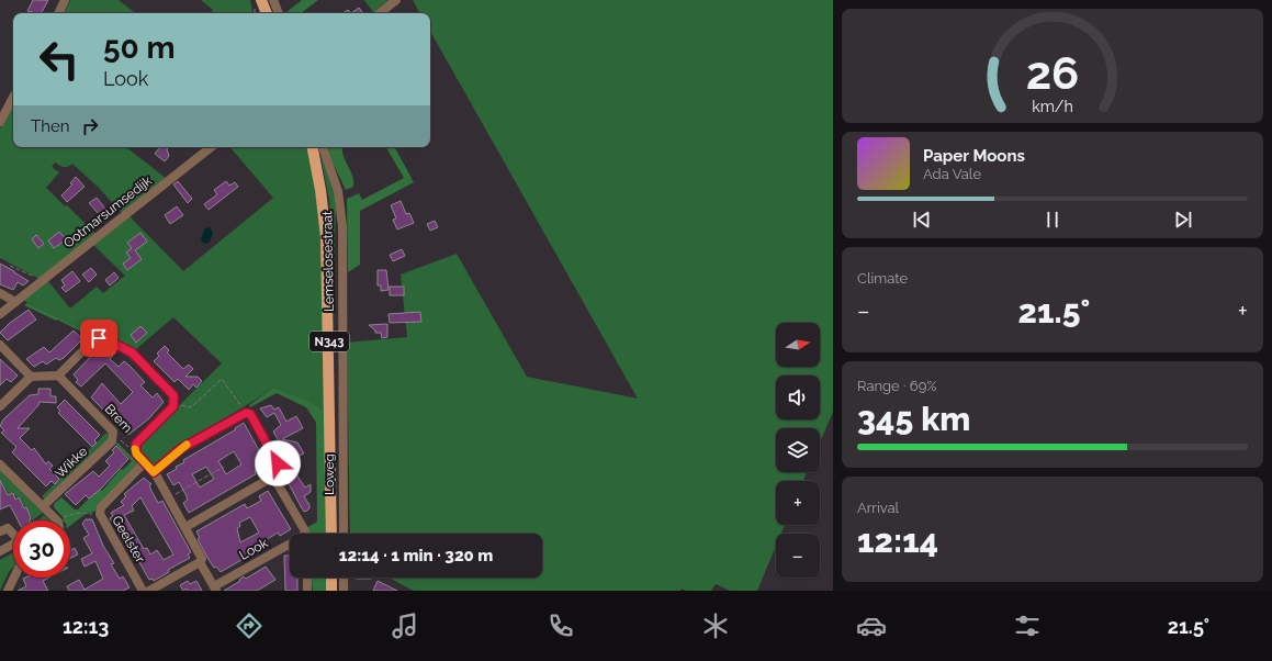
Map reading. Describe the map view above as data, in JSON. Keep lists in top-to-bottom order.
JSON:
{
  "streets": {
    "main road": ["N343"],
    "street": [
      "Ootmarsumsedijk",
      "Lemselosestraat",
      "Brem",
      "Wikke",
      "Loweg",
      "Geelster",
      "Look"
    ]
  },
  "crossings": [
    ["Lemselosestraat", "Loweg"],
    ["Brem", "Wikke"]
  ],
  "north": "right",
  "page": {
    "turn": ["50 m", "Look"],
    "then": "Then",
    "song": ["Paper Moons", "Ada Vale"],
    "tile": [
      "Climate",
      ["Range · 69%", "345 km"],
      ["Arrival", "12:14"]
    ],
    "heat": ["−", "21.5°", "+"],
    "map_buttons": ["+", "−"],
    "limit": "30",
    "trip": "12:14 · 1 min · 320 m",
    "tabs": ["12:13", "21.5°"],
    "gauge": ["26", "km/h"]
  }
}
